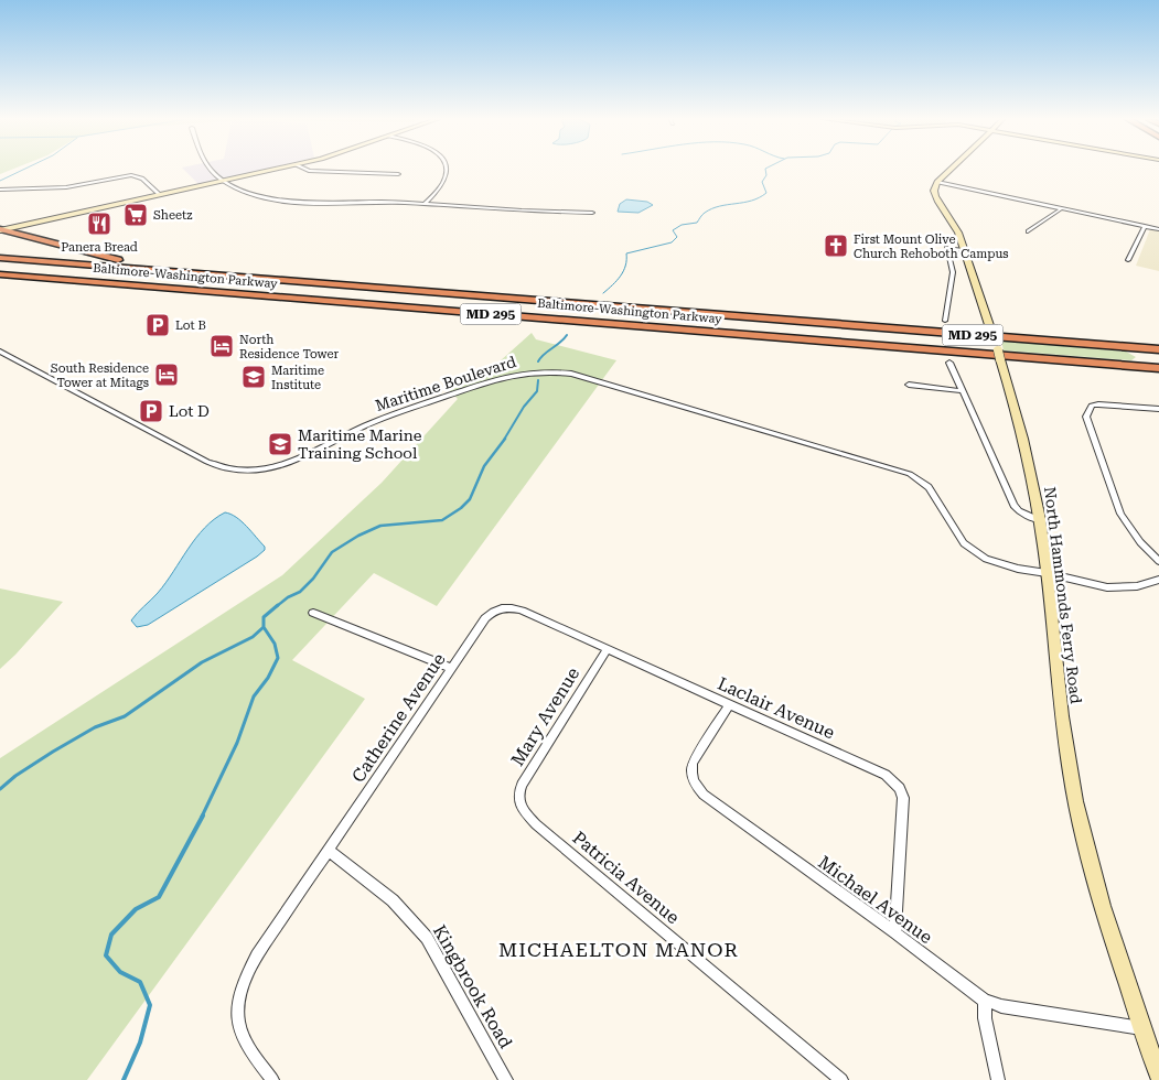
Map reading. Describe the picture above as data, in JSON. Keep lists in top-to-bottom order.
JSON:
{
  "streets": {
    "highway": ["Baltimore-Washington Parkway", "MD 295"],
    "street": [
      "Maritime Boulevard",
      "North Hammonds Ferry Road",
      "Laclair Avenue",
      "Mary Avenue",
      "Catherine Avenue",
      "Patricia Avenue",
      "Michael Avenue",
      "Kingbrook Road"
    ]
  },
  "crossings": [
    ["Maritime Boulevard", "North Hammonds Ferry Road"],
    ["North Hammonds Ferry Road", "Michael Avenue"],
    ["Laclair Avenue", "Mary Avenue"],
    ["Laclair Avenue", "Catherine Avenue"],
    ["Laclair Avenue", "Michael Avenue"],
    ["Mary Avenue", "Patricia Avenue"],
    ["Catherine Avenue", "Kingbrook Road"]
  ],
  "districts": ["MICHAELTON MANOR"],
  "places": {
    "supermarket": ["Sheetz"],
    "restaurant": ["Panera Bread"],
    "church": ["First Mount Olive Church Rehoboth Campus"],
    "parking": ["Lot B", "Lot D"],
    "hotel": ["North Residence Tower", "South Residence Tower at Mitags"],
    "school or university": ["Maritime Institute", "Maritime Marine Training School"]
  }
}
